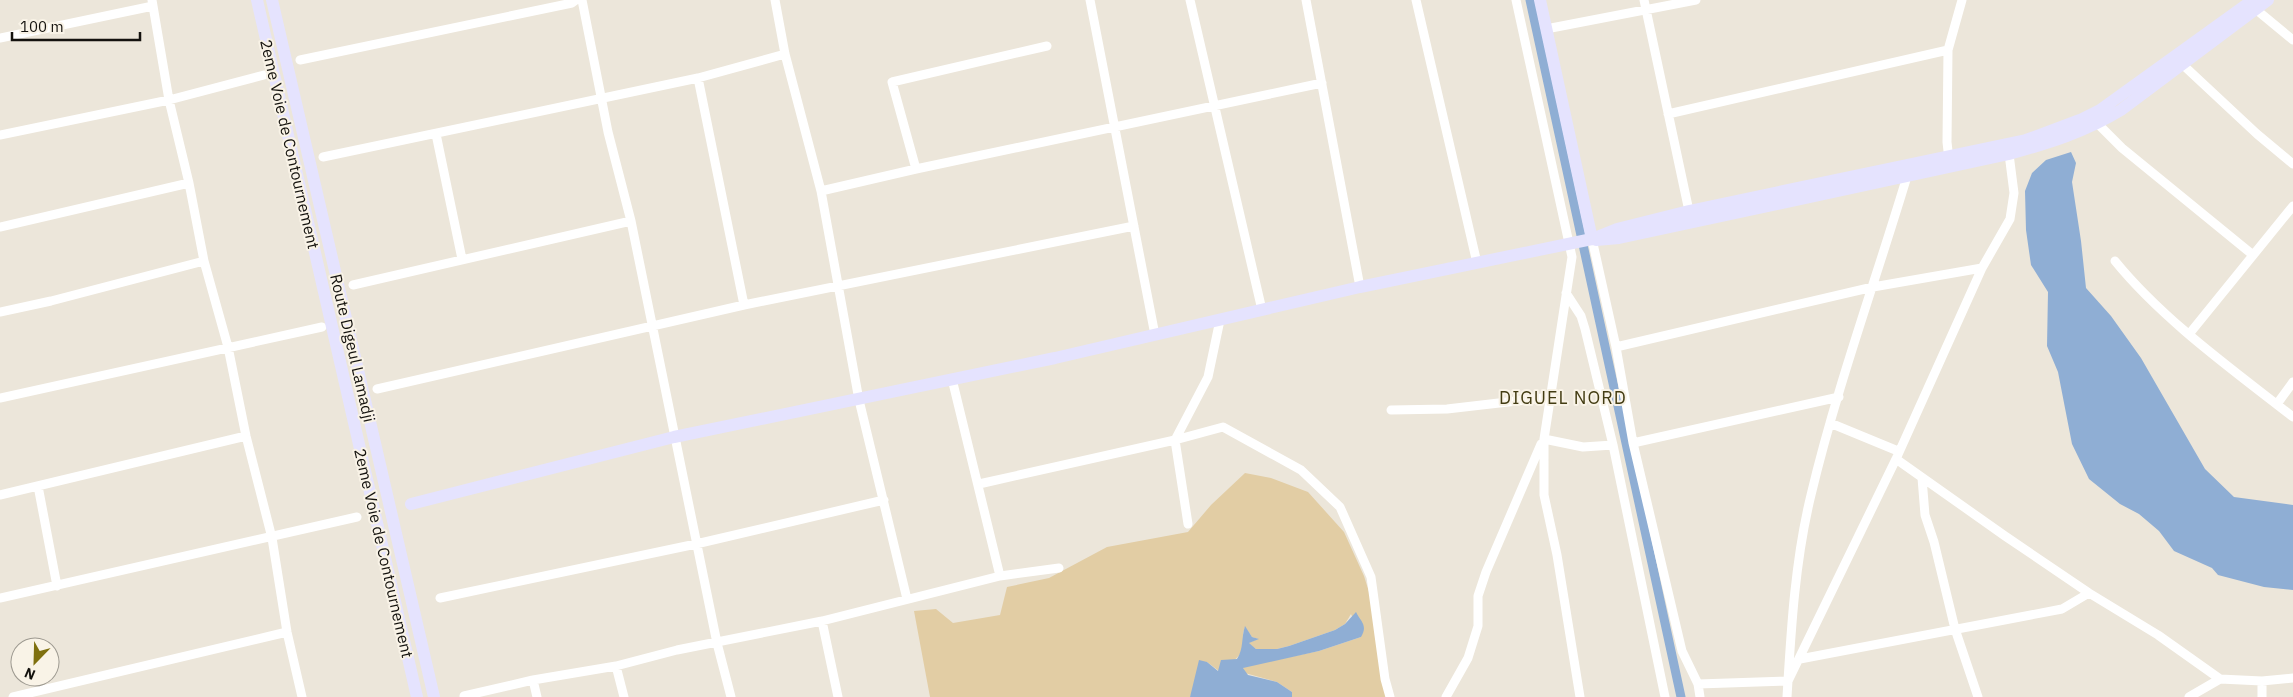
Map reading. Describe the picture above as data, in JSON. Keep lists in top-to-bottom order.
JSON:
{
  "streets": {
    "street": ["2eme Voie de Contournement", "Route Digeul Lamadji"]
  },
  "districts": ["DIGUEL NORD"],
  "scale_bar": "100 m",
  "north": "bottom left"
}
